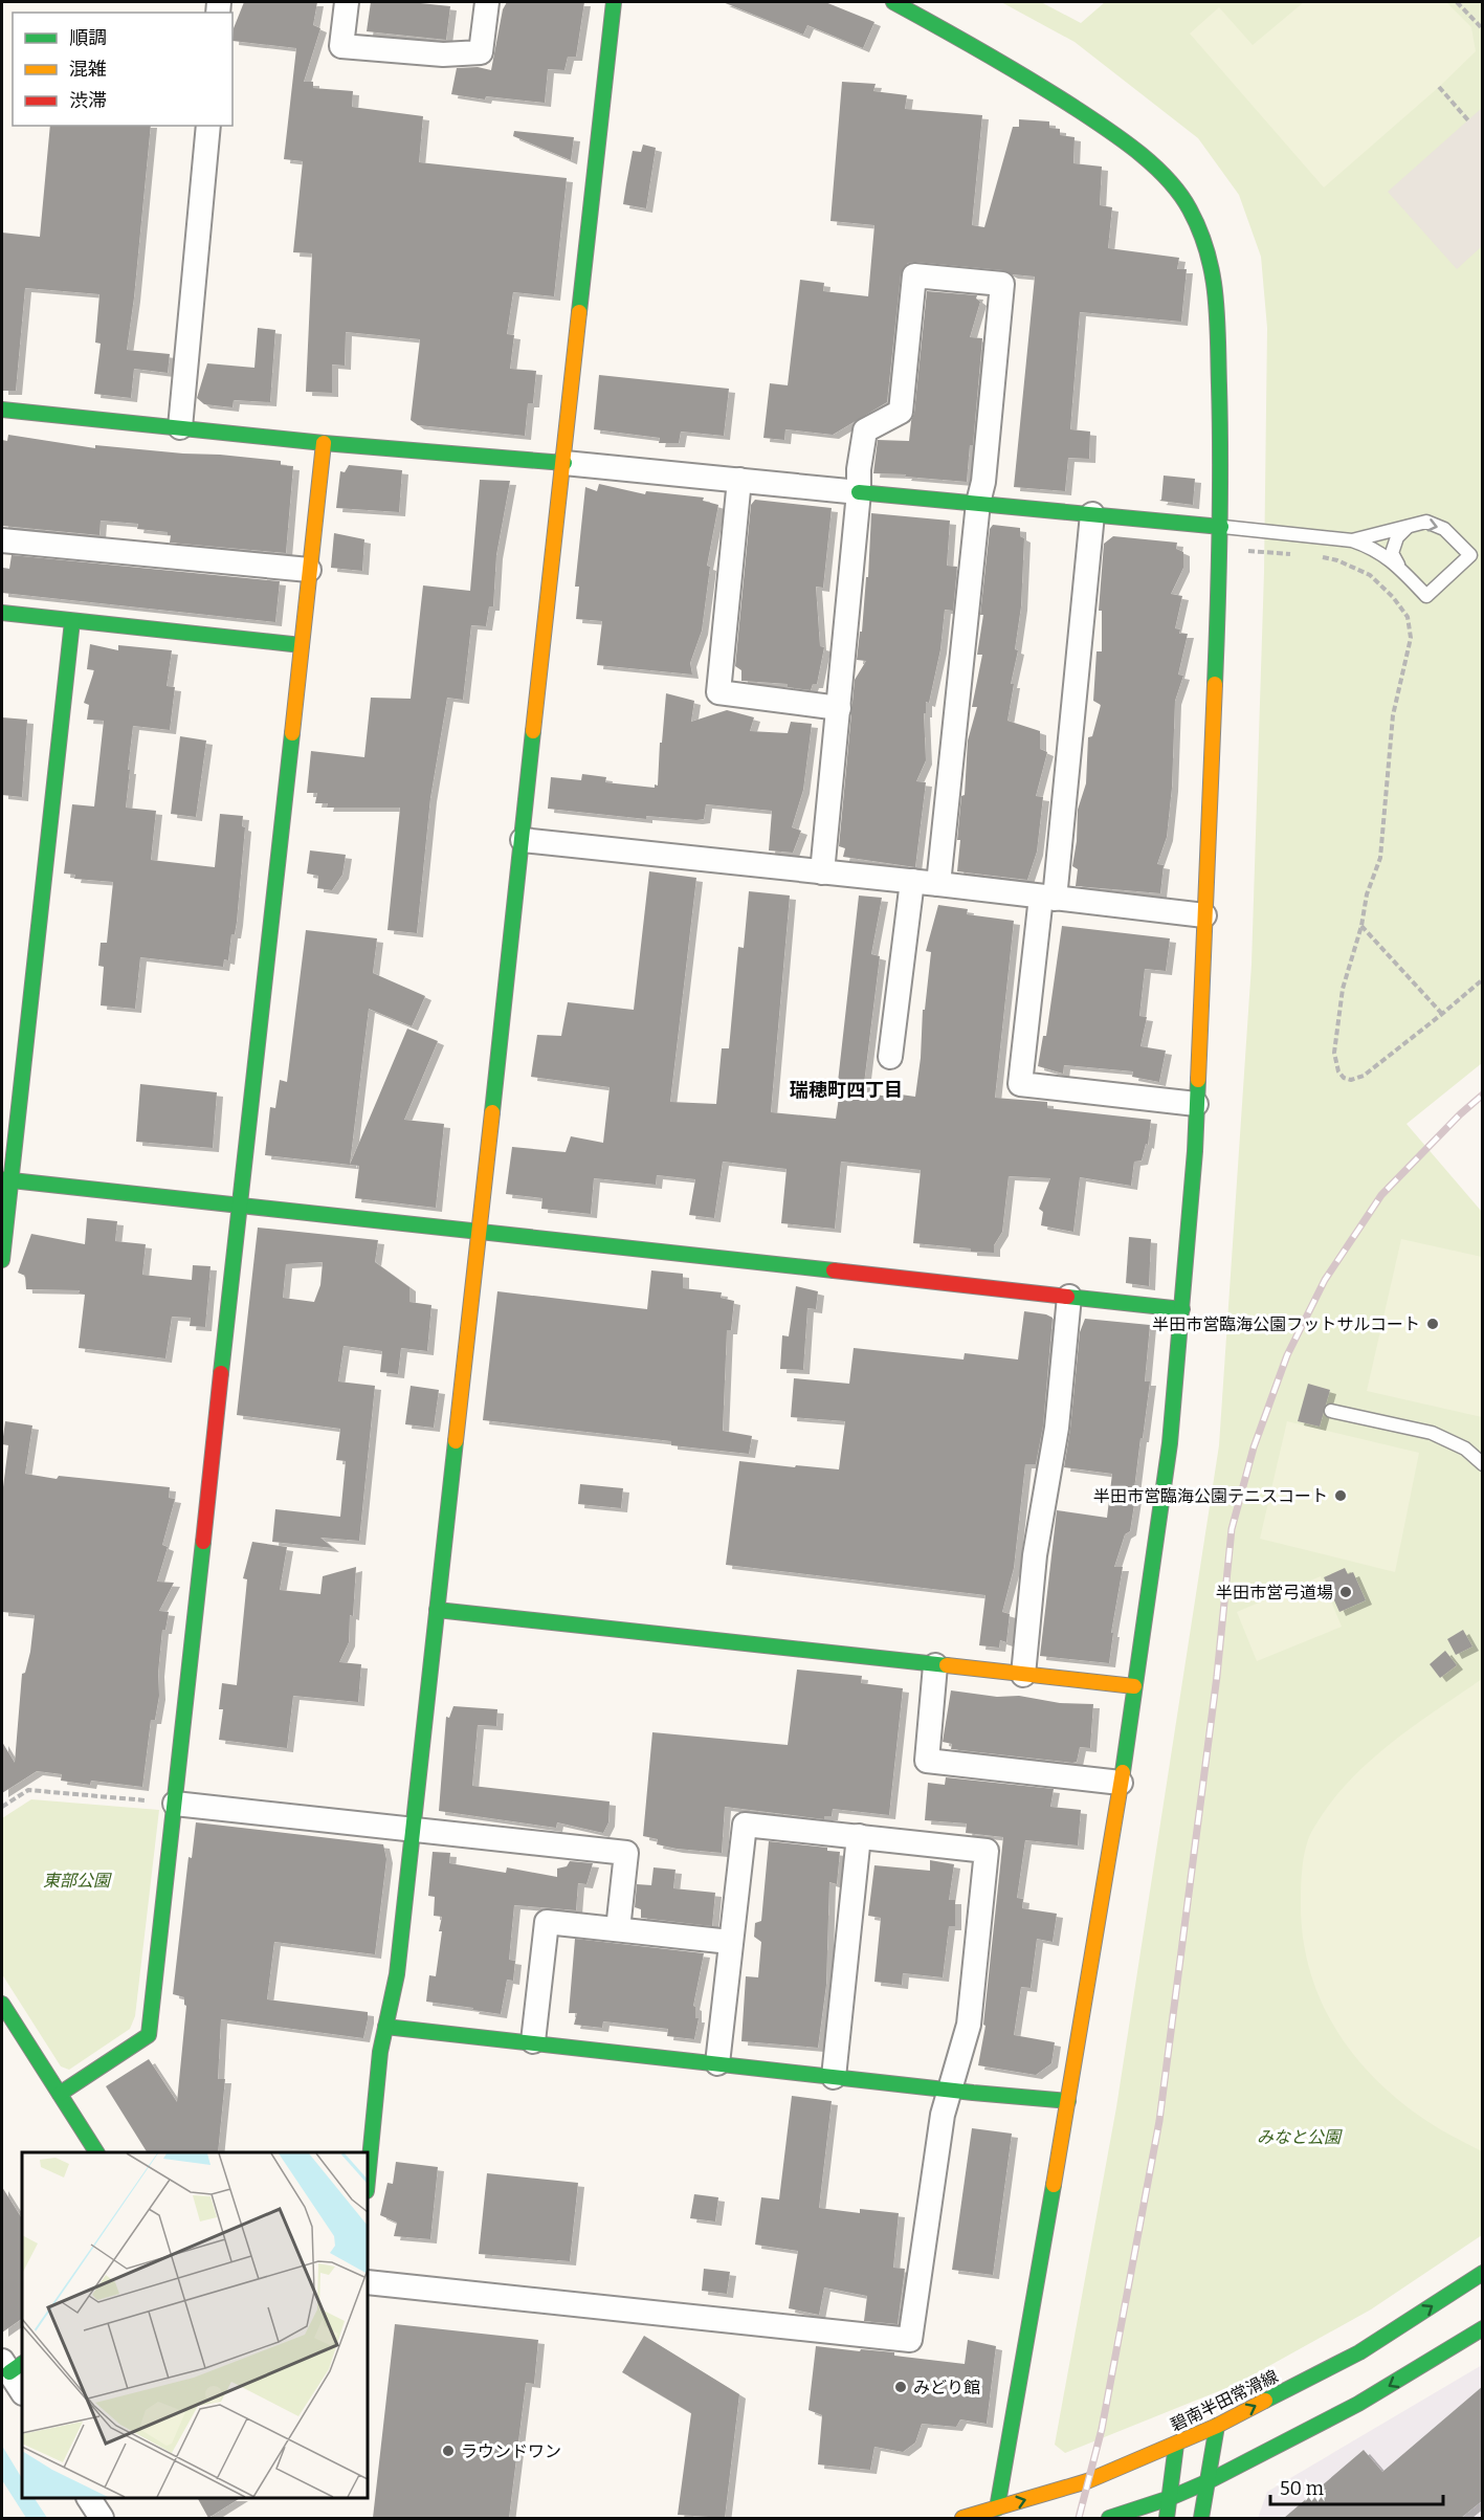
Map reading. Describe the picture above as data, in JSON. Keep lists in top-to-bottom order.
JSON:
{
  "streets": {
    "street": ["碧南半田常滑線"]
  },
  "districts": ["瑞穂町四丁目"],
  "parks": ["東部公園", "みなと公園"],
  "places": [
    "半田市営臨海公園フットサルコート",
    "半田市営臨海公園テニスコート",
    "半田市営弓道場",
    "みどり館",
    "ラウンドワン"
  ],
  "legend": ["順調", "混雑", "渋滞"],
  "scale_bar": "50 m"
}
